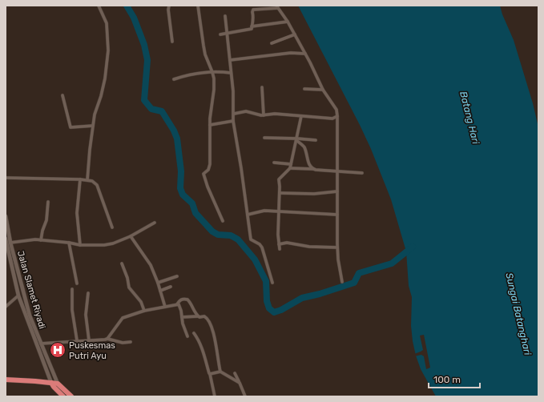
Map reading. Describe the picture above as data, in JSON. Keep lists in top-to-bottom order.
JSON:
{
  "streets": {
    "main road": ["Jalan Slamet Riyadi"]
  },
  "water": ["Batang Hari", "Sungai Batanghari"],
  "places": {
    "hospital": ["Puskesmas Putri Ayu"]
  },
  "scale_bar": "100 m"
}
